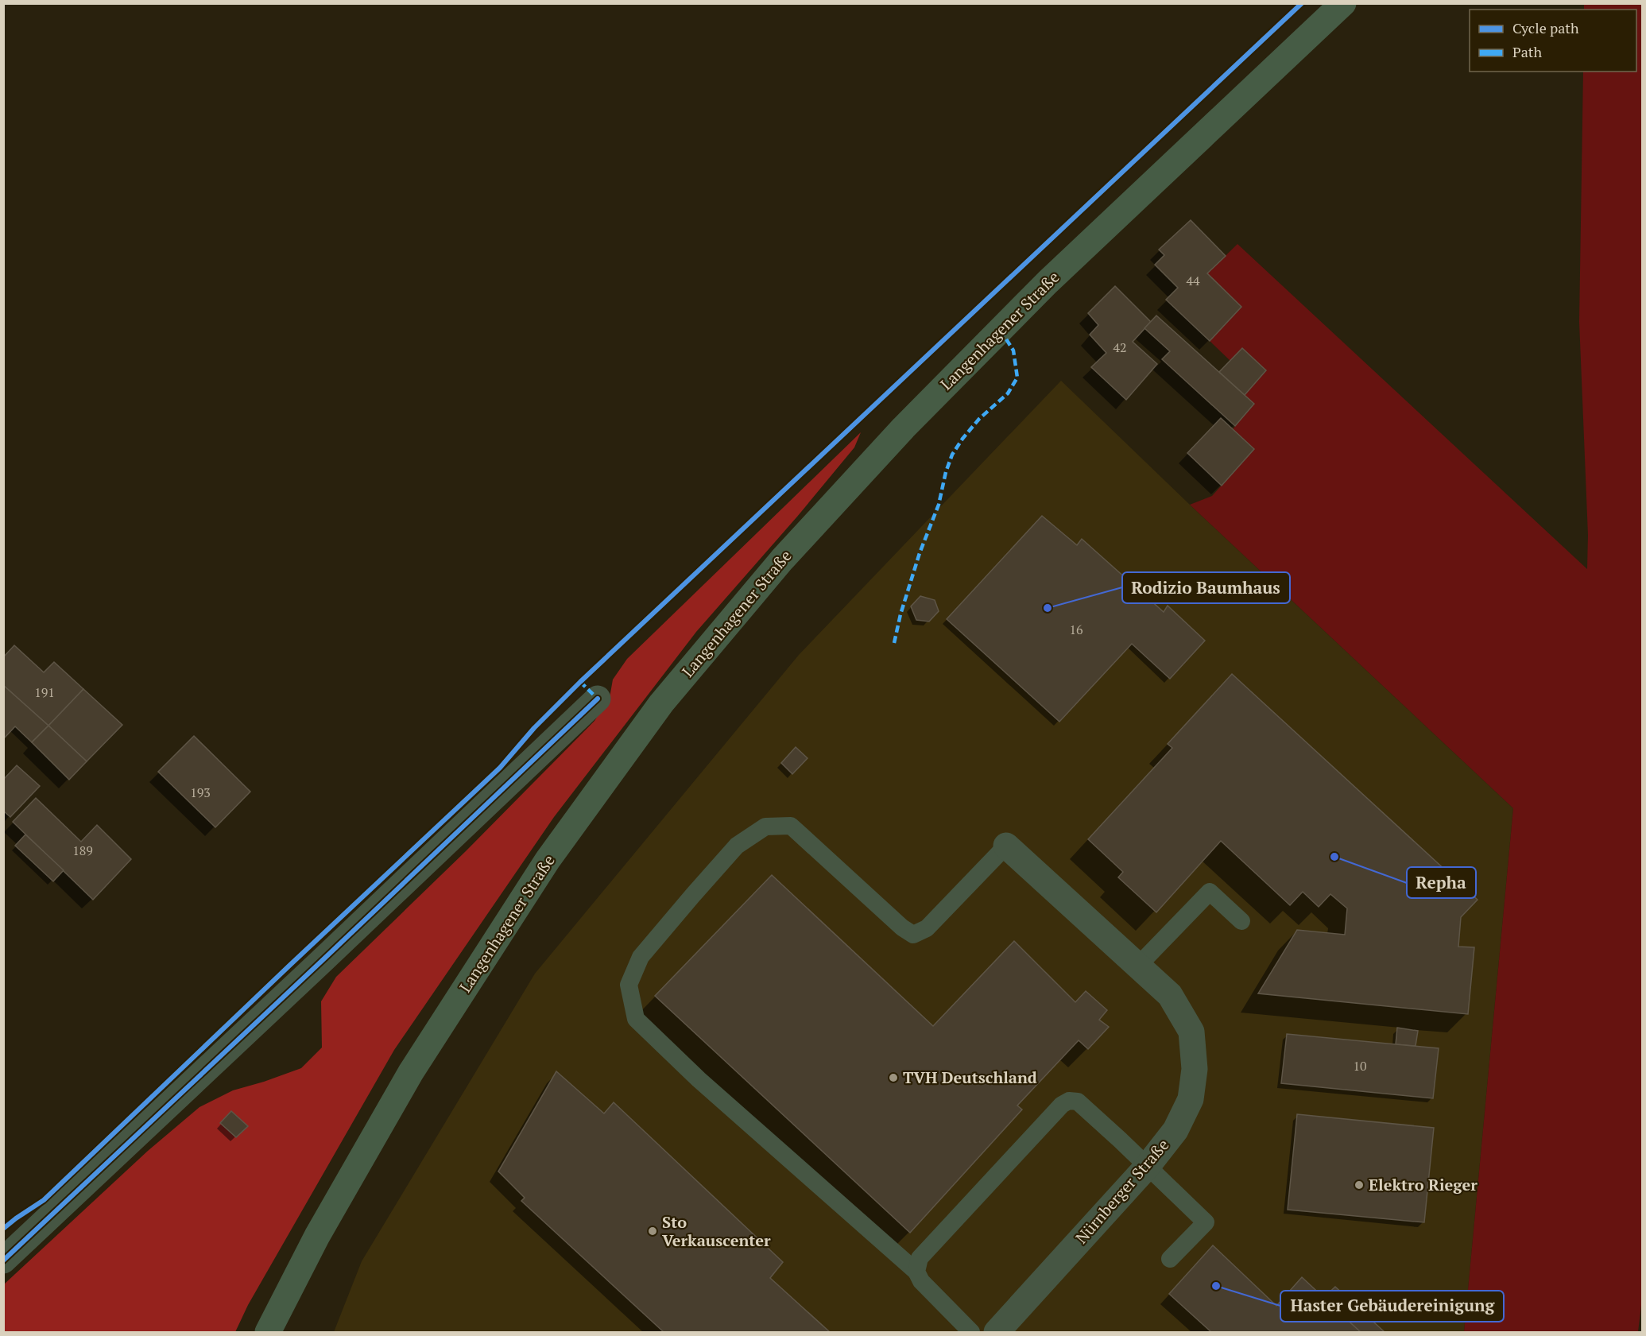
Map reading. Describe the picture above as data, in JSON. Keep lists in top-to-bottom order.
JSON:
{
  "streets": {
    "main road": ["Langenhagener Straße"],
    "street": ["Nürnberger Straße"]
  },
  "places": [
    "Rodizio Baumhaus",
    "Repha",
    "TVH Deutschland",
    "Elektro Rieger",
    "Sto Verkauscenter",
    "Haster Gebäudereinigung"
  ],
  "house_numbers": [
    "44",
    "42",
    "16",
    "191",
    "193",
    "189",
    "10"
  ],
  "legend": ["Cycle path", "Path"]
}
